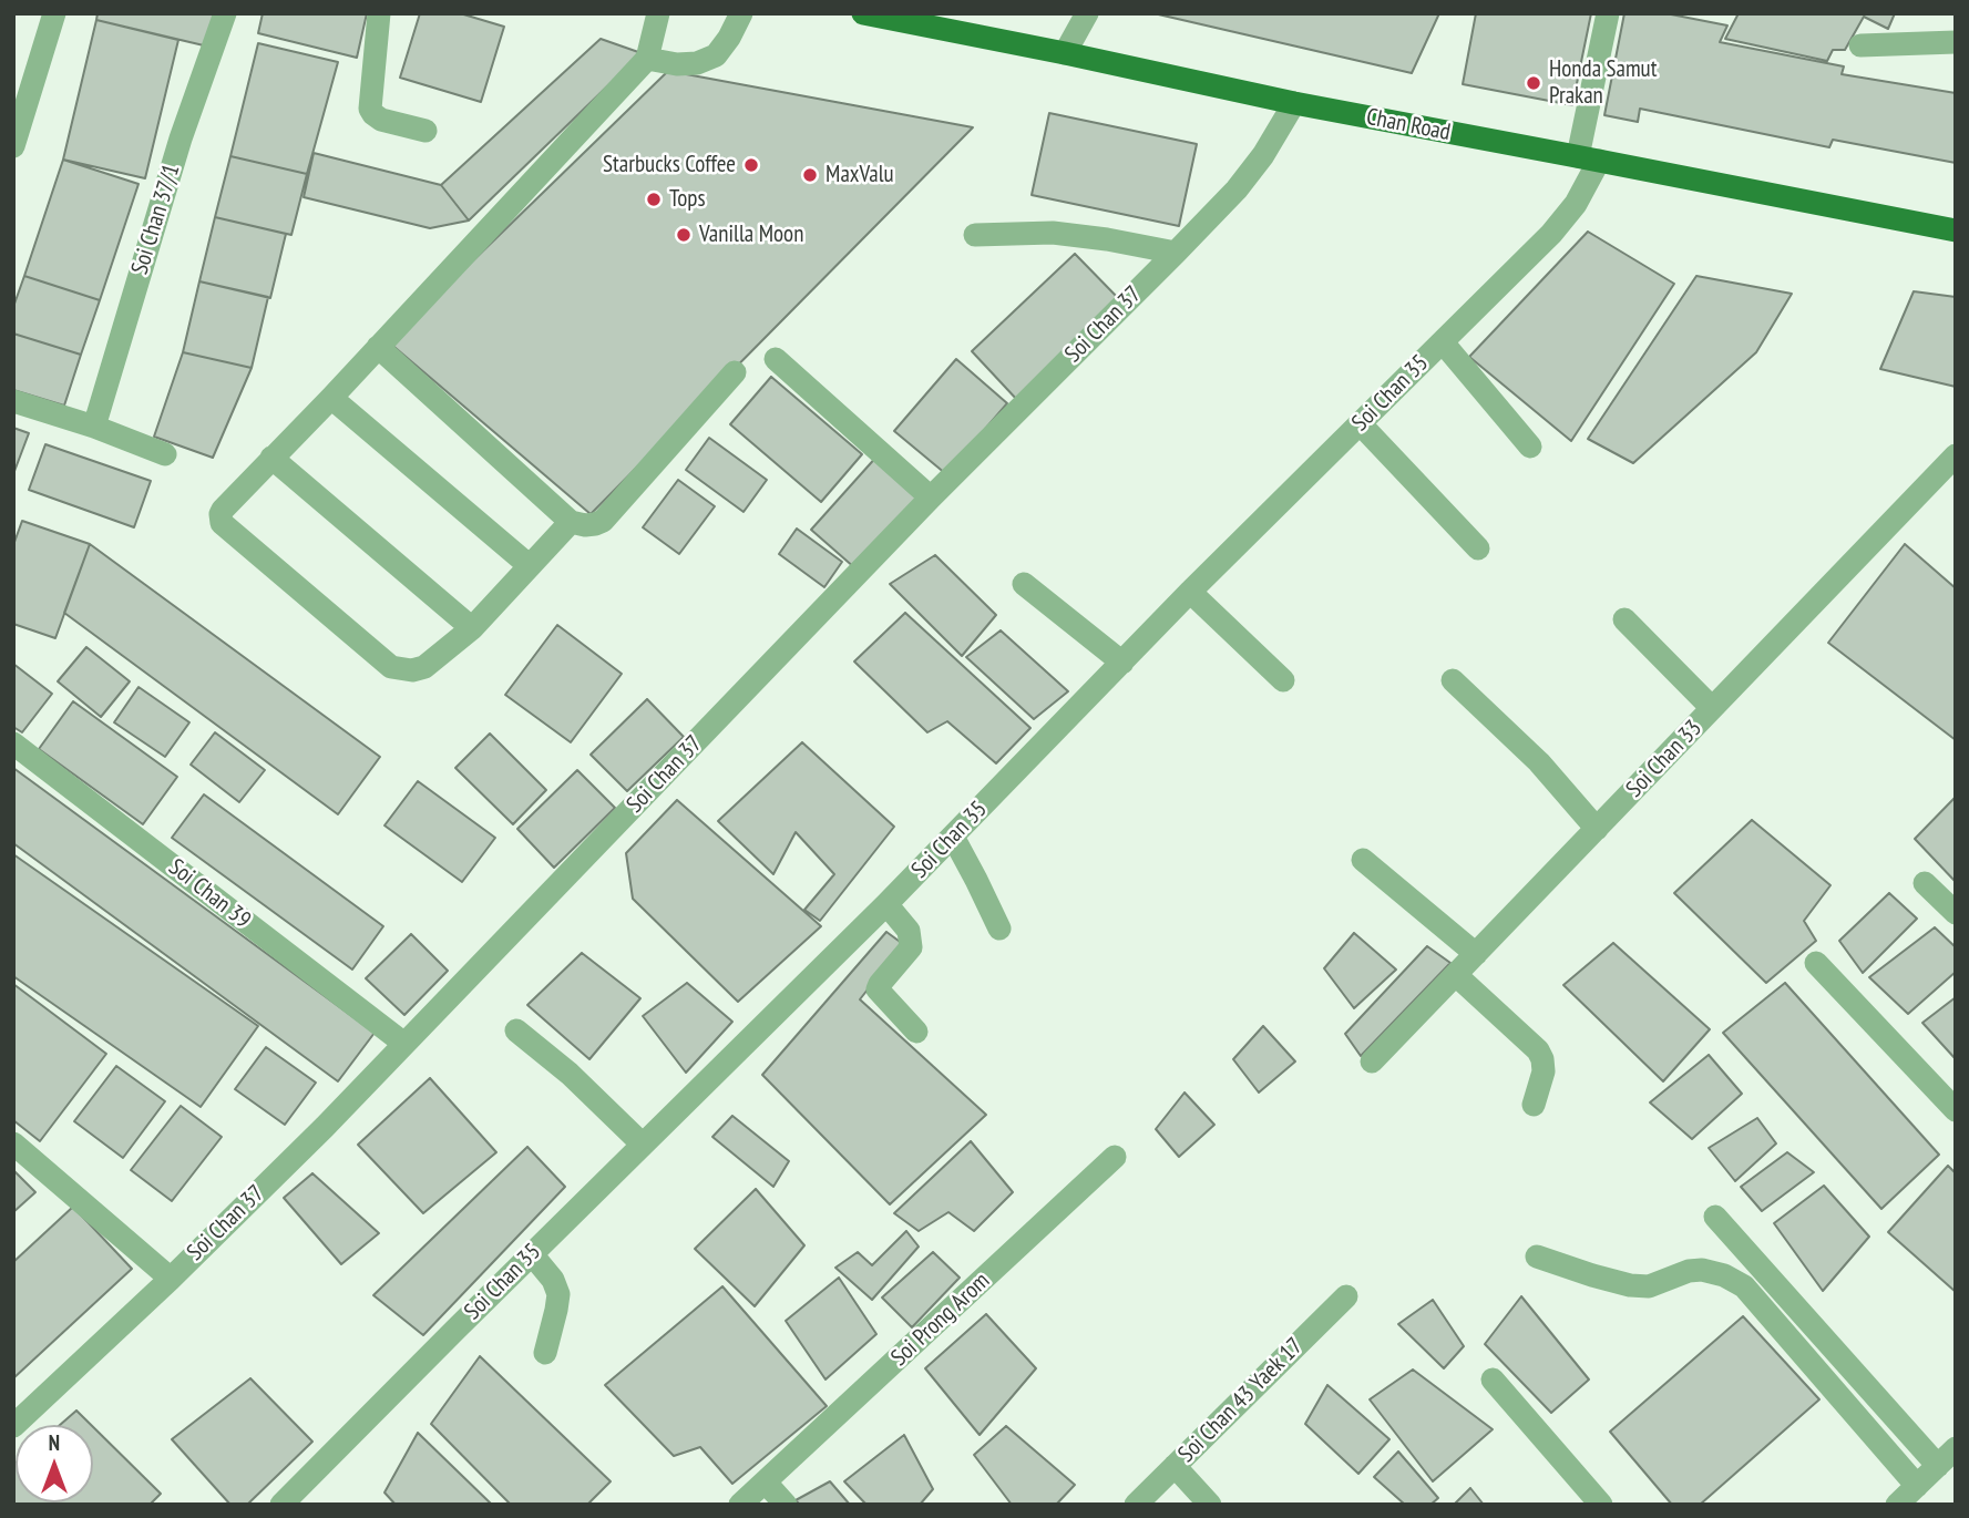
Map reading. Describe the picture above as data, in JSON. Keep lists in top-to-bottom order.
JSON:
{
  "streets": {
    "main road": ["Chan Road"],
    "street": [
      "Soi Chan 37/1",
      "Soi Chan 37",
      "Soi Chan 35",
      "Soi Chan 33",
      "Soi Chan 39",
      "Soi Prong Arom",
      "Soi Chan 43 Yaek 17"
    ]
  },
  "crossings": [
    ["Chan Road", "Soi Chan 37"],
    ["Chan Road", "Soi Chan 35"],
    ["Soi Chan 37", "Soi Chan 39"]
  ],
  "places": [
    "Honda Samut Prakan",
    "Starbucks Coffee",
    "MaxValu",
    "Tops",
    "Vanilla Moon"
  ],
  "north": "top"
}
